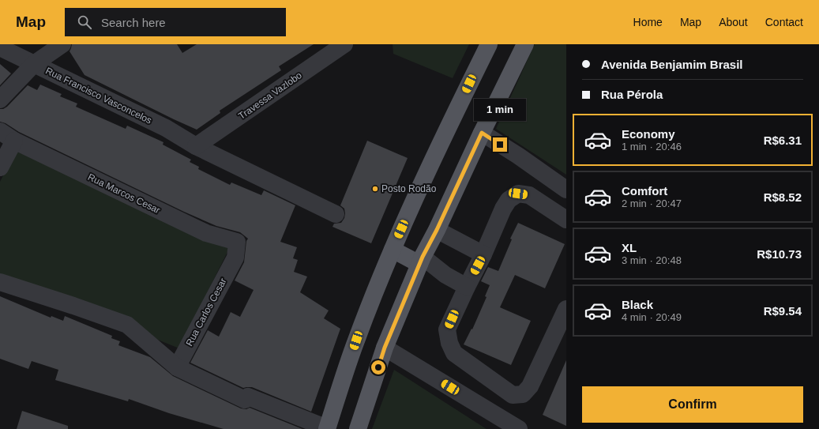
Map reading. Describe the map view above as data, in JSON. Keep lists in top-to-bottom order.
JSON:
{
  "streets": {
    "street": [
      "Rua Francisco Vasconcelos",
      "Travessa Vazlobo",
      "Rua Marcos Cesar",
      "Rua Carlos Cesar"
    ]
  },
  "crossings": [
    ["Rua Francisco Vasconcelos", "Travessa Vazlobo"],
    ["Rua Marcos Cesar", "Rua Carlos Cesar"]
  ],
  "places": ["Posto Rodão"],
  "page": {
    "header": "Map",
    "search": "Search here",
    "nav": [
      "Home",
      "Map",
      "About",
      "Contact"
    ],
    "banner": ["Avenida Benjamim Brasil", "Rua Pérola"],
    "bubble": "1 min",
    "list": [
      {
        "name": "Economy",
        "note": "1 min · 20:46",
        "value": "R$6.31"
      },
      {
        "name": "Comfort",
        "note": "2 min · 20:47",
        "value": "R$8.52"
      },
      {
        "name": "XL",
        "note": "3 min · 20:48",
        "value": "R$10.73"
      },
      {
        "name": "Black",
        "note": "4 min · 20:49",
        "value": "R$9.54"
      }
    ],
    "buttons": "Confirm"
  }
}
